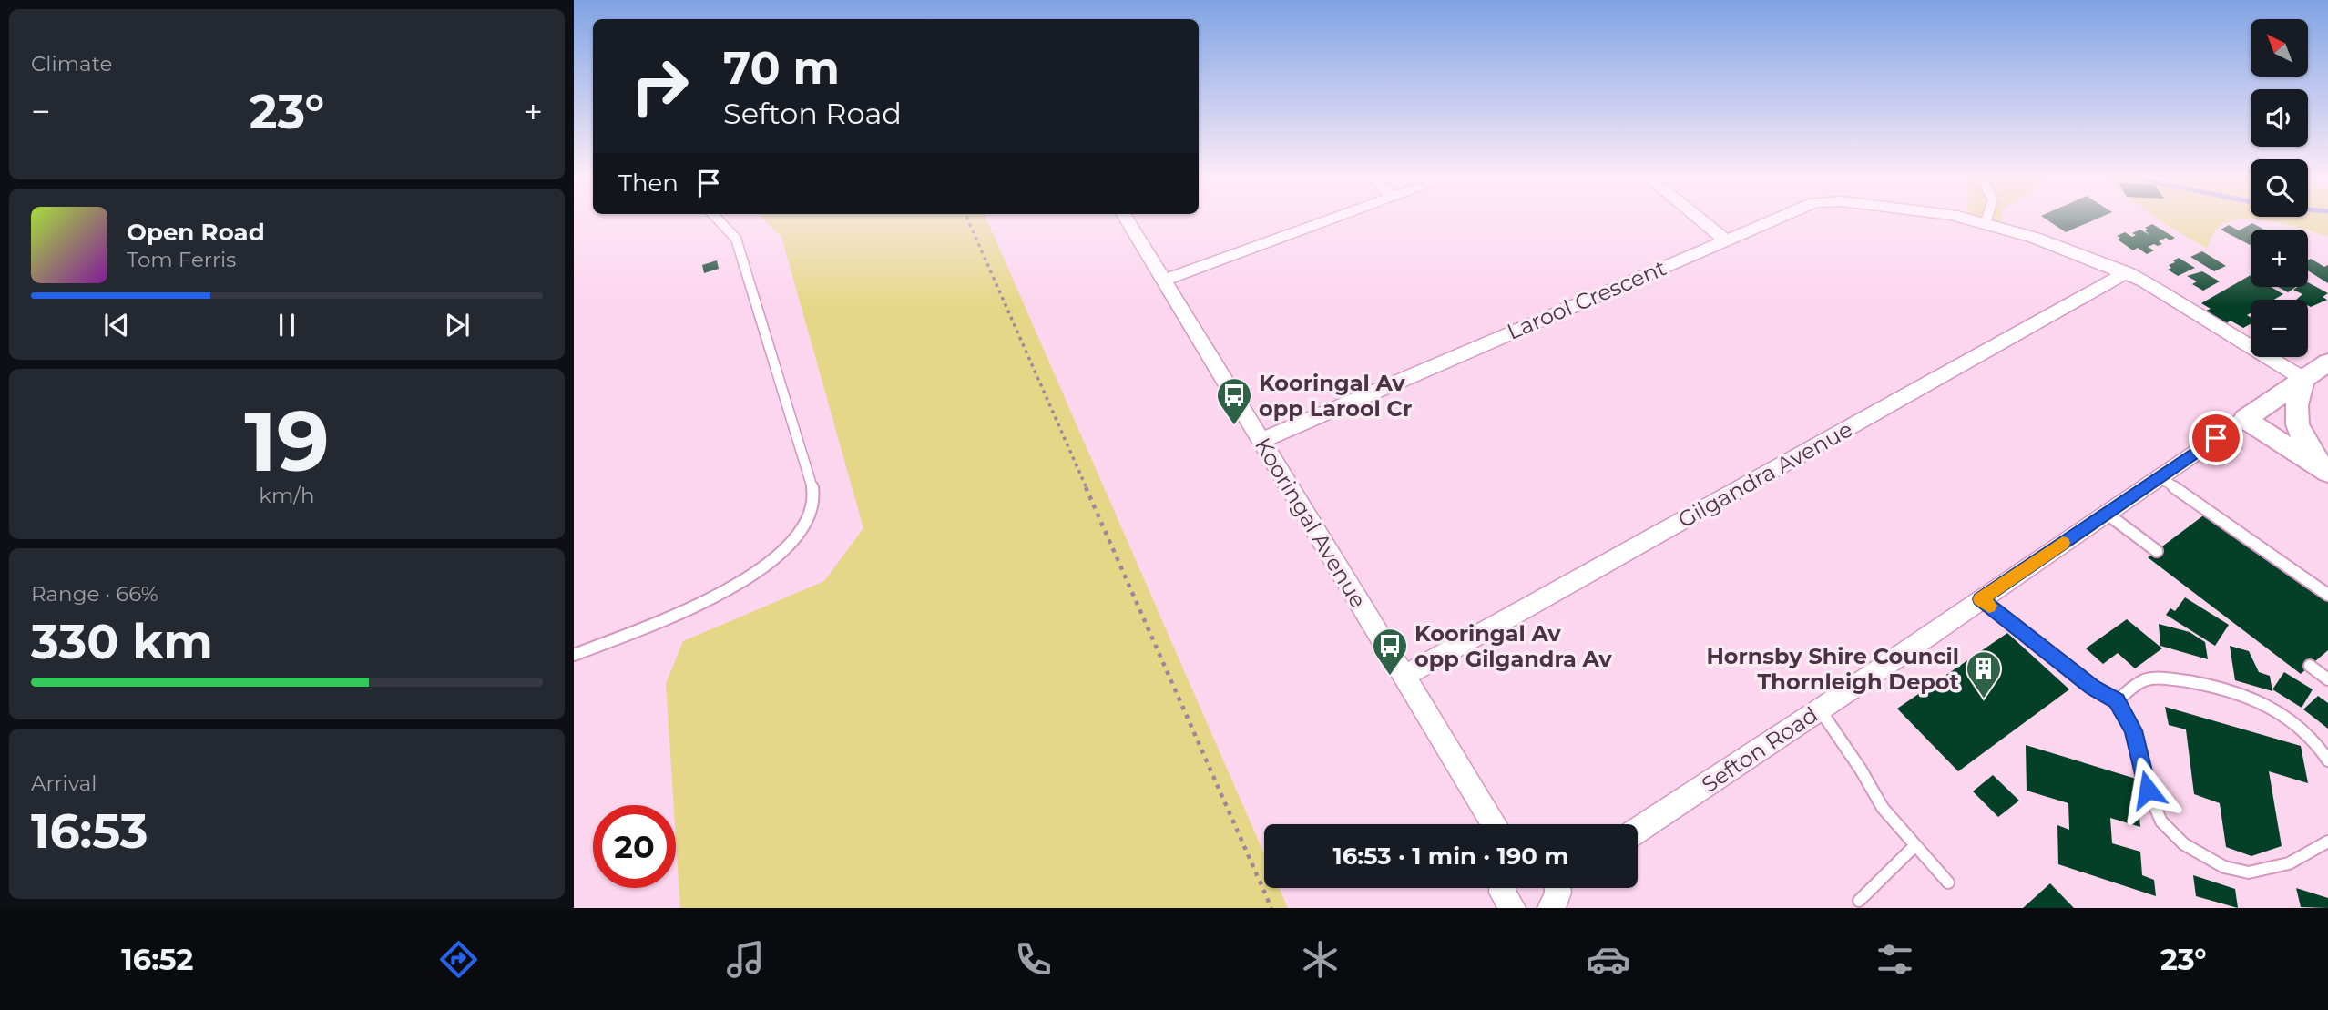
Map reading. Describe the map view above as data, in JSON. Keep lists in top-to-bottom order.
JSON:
{
  "streets": {
    "street": [
      "Larool Crescent",
      "Gilgandra Avenue",
      "Kooringal Avenue",
      "Sefton Road"
    ]
  },
  "crossings": [
    ["Larool Crescent", "Gilgandra Avenue"],
    ["Larool Crescent", "Kooringal Avenue"],
    ["Larool Crescent", "Sefton Road"],
    ["Gilgandra Avenue", "Kooringal Avenue"]
  ],
  "places": {
    "bus stop": ["Kooringal Av opp Larool Cr", "Kooringal Av opp Gilgandra Av"],
    "building": ["Hornsby Shire Council Thornleigh Depot"]
  },
  "north": "top left",
  "page": {
    "tile": [
      "Climate",
      ["19", "km/h"],
      ["Range · 66%", "330 km"],
      ["Arrival", "16:53"]
    ],
    "map_buttons": ["+", "−"],
    "turn": ["70 m", "Sefton Road"],
    "heat": ["−", "23°", "+"],
    "then": "Then",
    "song": ["Open Road", "Tom Ferris"],
    "limit": "20",
    "trip": "16:53 · 1 min · 190 m",
    "tabs": ["16:52", "23°"]
  }
}
